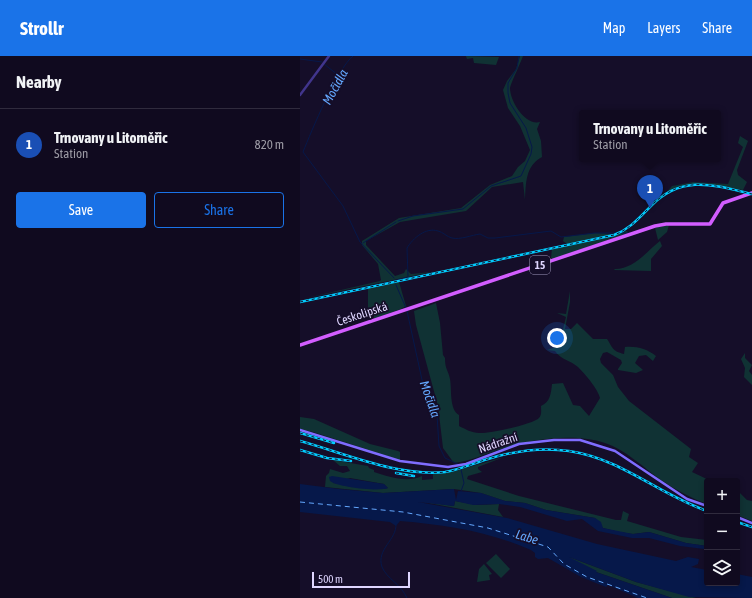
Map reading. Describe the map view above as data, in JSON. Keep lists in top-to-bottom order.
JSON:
{
  "streets": {
    "main road": ["15", "Českolipská", "Nádražní"]
  },
  "water": ["Močidla", "Labe"],
  "scale_bar": "500 m",
  "page": {
    "header": "Strollr",
    "nav": ["Map", "Layers", "Share"],
    "heading": "Nearby",
    "list": [
      {
        "mark": "1",
        "name": "Trnovany u Litoměřic",
        "note": "Station",
        "value": "820 m"
      }
    ],
    "popup": ["Trnovany u Litoměřic", "Station"],
    "pins": "1",
    "buttons": ["Save", "Share"],
    "map_buttons": ["+", "−"],
    "scale": "500 m"
  }
}
